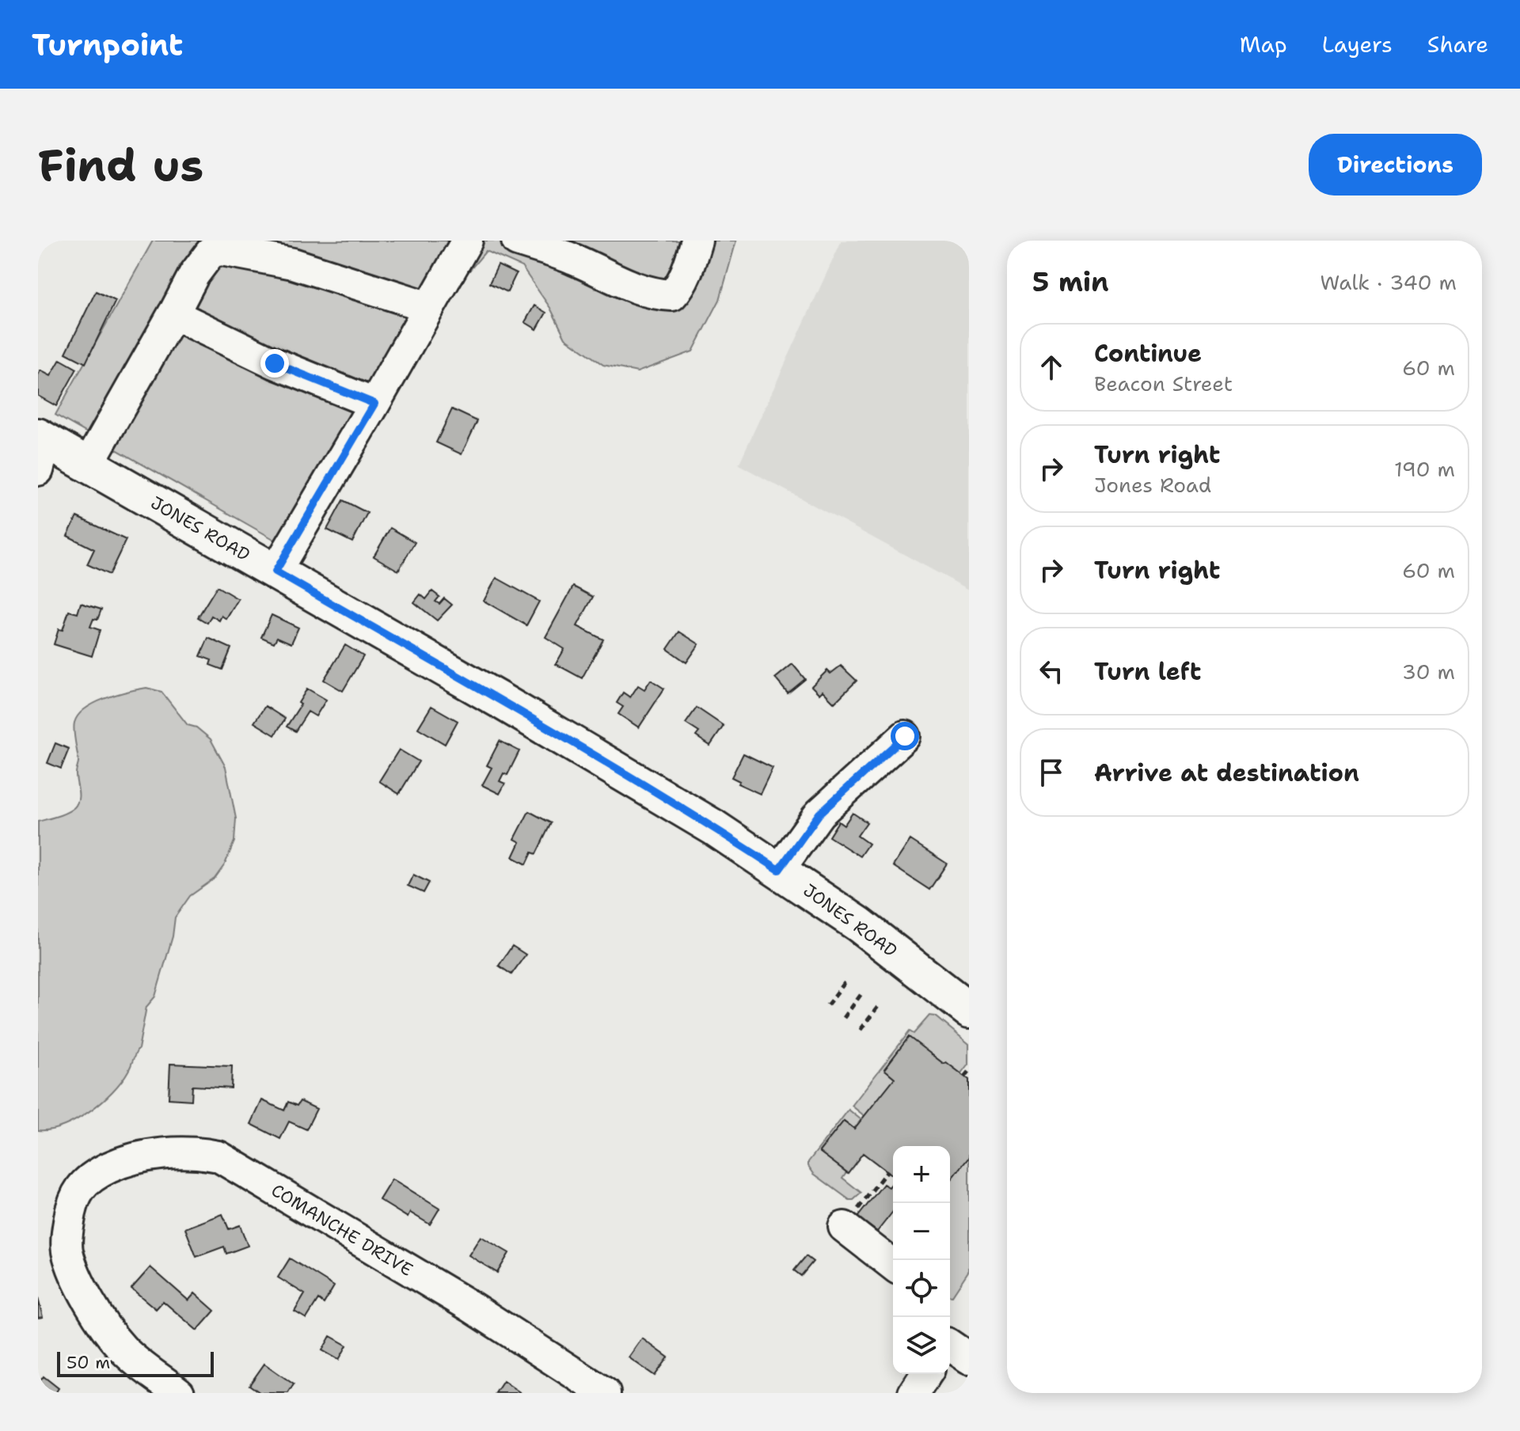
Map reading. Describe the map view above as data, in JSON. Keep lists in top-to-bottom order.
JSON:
{
  "streets": {
    "main road": ["JONES ROAD"],
    "street": ["COMANCHE DRIVE"]
  },
  "scale_bar": "50 m",
  "page": {
    "header": "Turnpoint",
    "nav": ["Map", "Layers", "Share"],
    "buttons": "Directions",
    "title": "Find us",
    "heading": ["5 min", "Walk · 340 m"],
    "list": [
      ["Continue", "Beacon Street", "60 m"],
      ["Turn right", "Jones Road", "190 m"],
      ["Turn right", "60 m"],
      ["Turn left", "30 m"],
      "Arrive at destination"
    ],
    "map_buttons": ["+", "−"],
    "scale": "50 m"
  }
}
